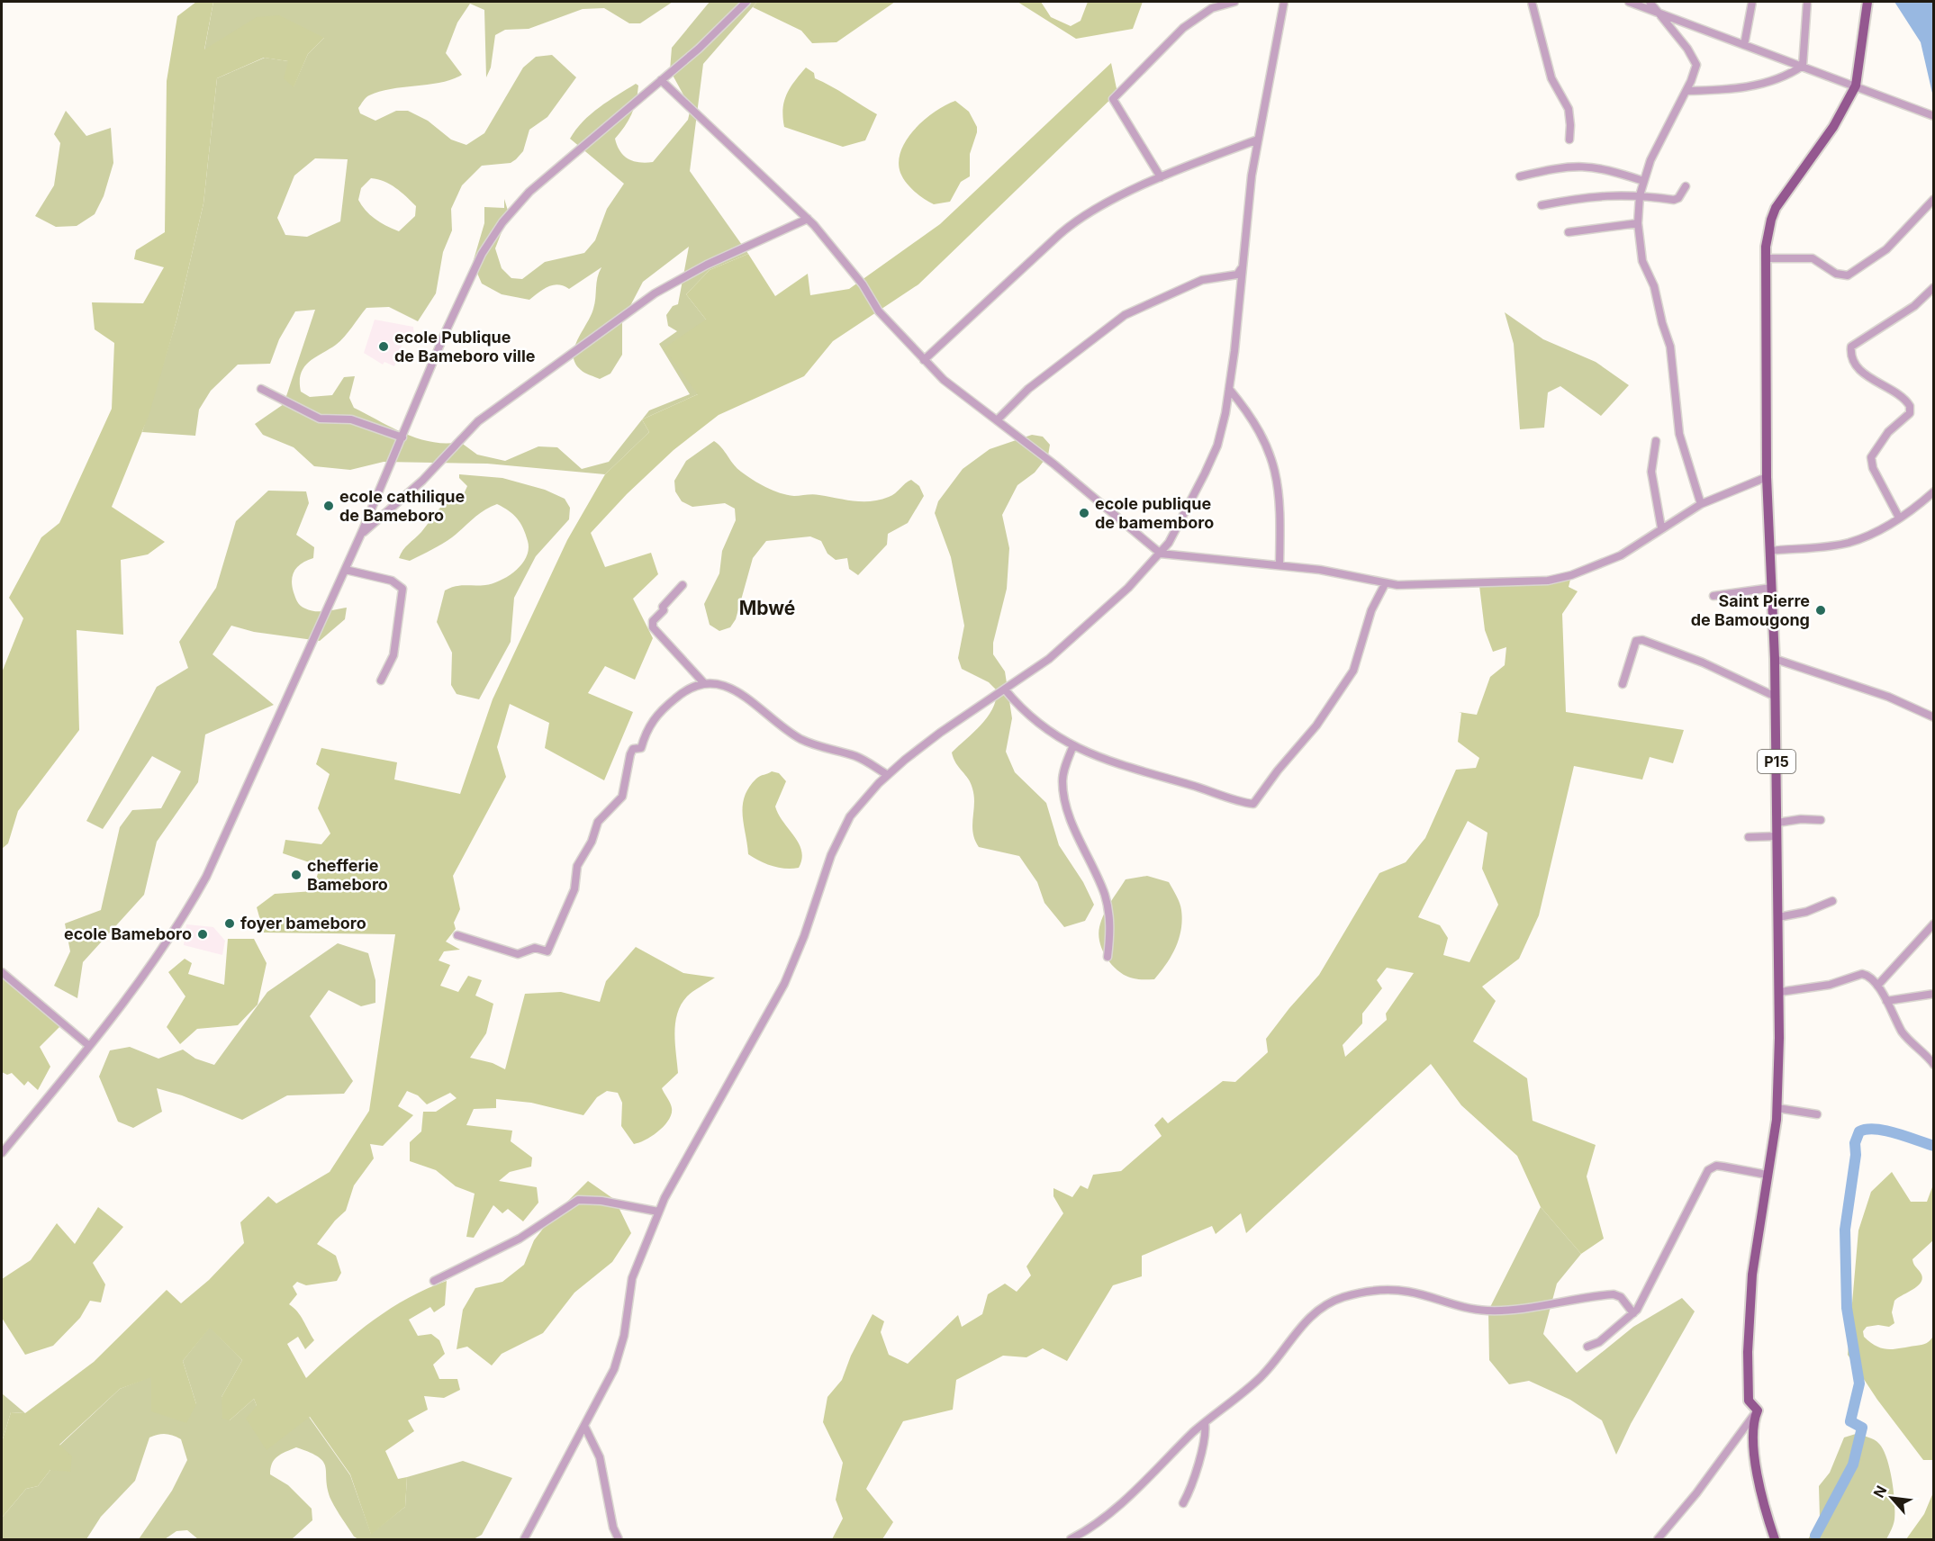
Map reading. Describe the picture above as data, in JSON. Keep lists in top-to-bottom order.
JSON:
{
  "streets": {
    "main road": ["P15"]
  },
  "districts": ["Mbwé"],
  "places": [
    "ecole Publique de Bameboro ville",
    "ecole cathilique de Bameboro",
    "ecole publique de bamemboro",
    "Saint Pierre de Bamougong",
    "chefferie Bameboro",
    "foyer bameboro",
    "ecole Bameboro"
  ],
  "north": "top left"
}
